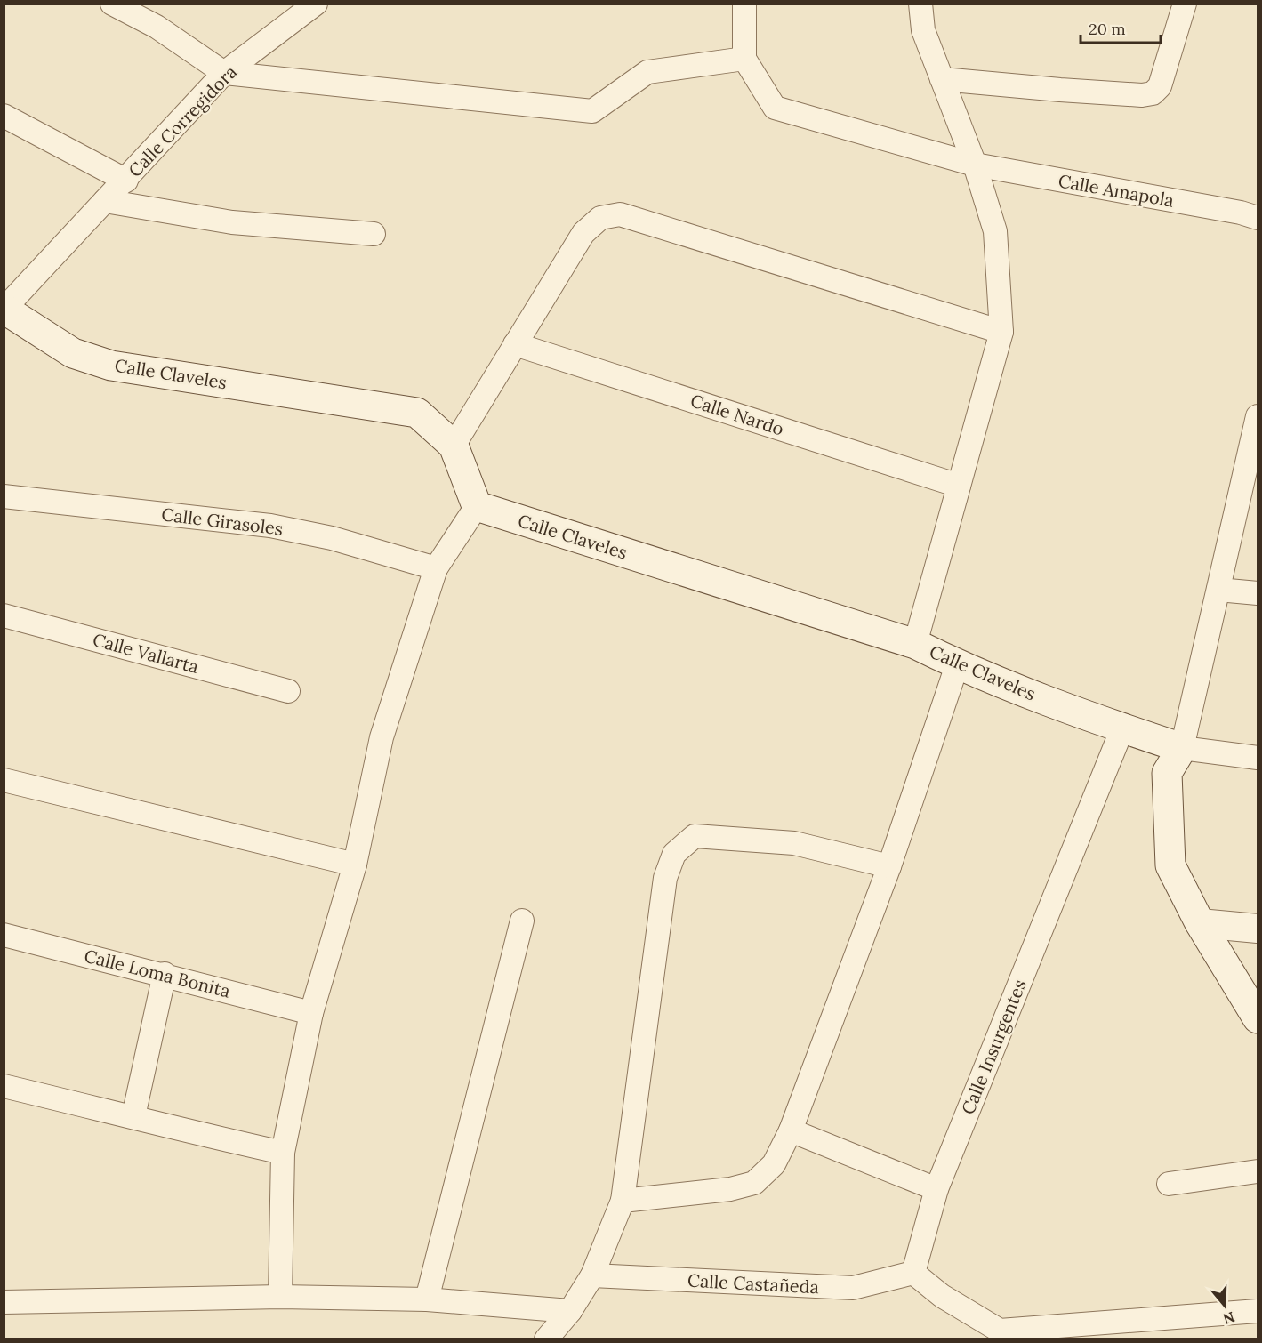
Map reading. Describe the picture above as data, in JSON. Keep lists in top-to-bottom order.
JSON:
{
  "streets": {
    "main road": ["Calle Claveles"],
    "street": [
      "Calle Corregidora",
      "Calle Amapola",
      "Calle Nardo",
      "Calle Girasoles",
      "Calle Vallarta",
      "Calle Loma Bonita",
      "Calle Insurgentes",
      "Calle Castañeda"
    ]
  },
  "crossings": [
    ["Calle Corregidora", "Calle Claveles"],
    ["Calle Claveles", "Calle Insurgentes"],
    ["Calle Insurgentes", "Calle Castañeda"]
  ],
  "scale_bar": "20 m",
  "north": "bottom"
}
